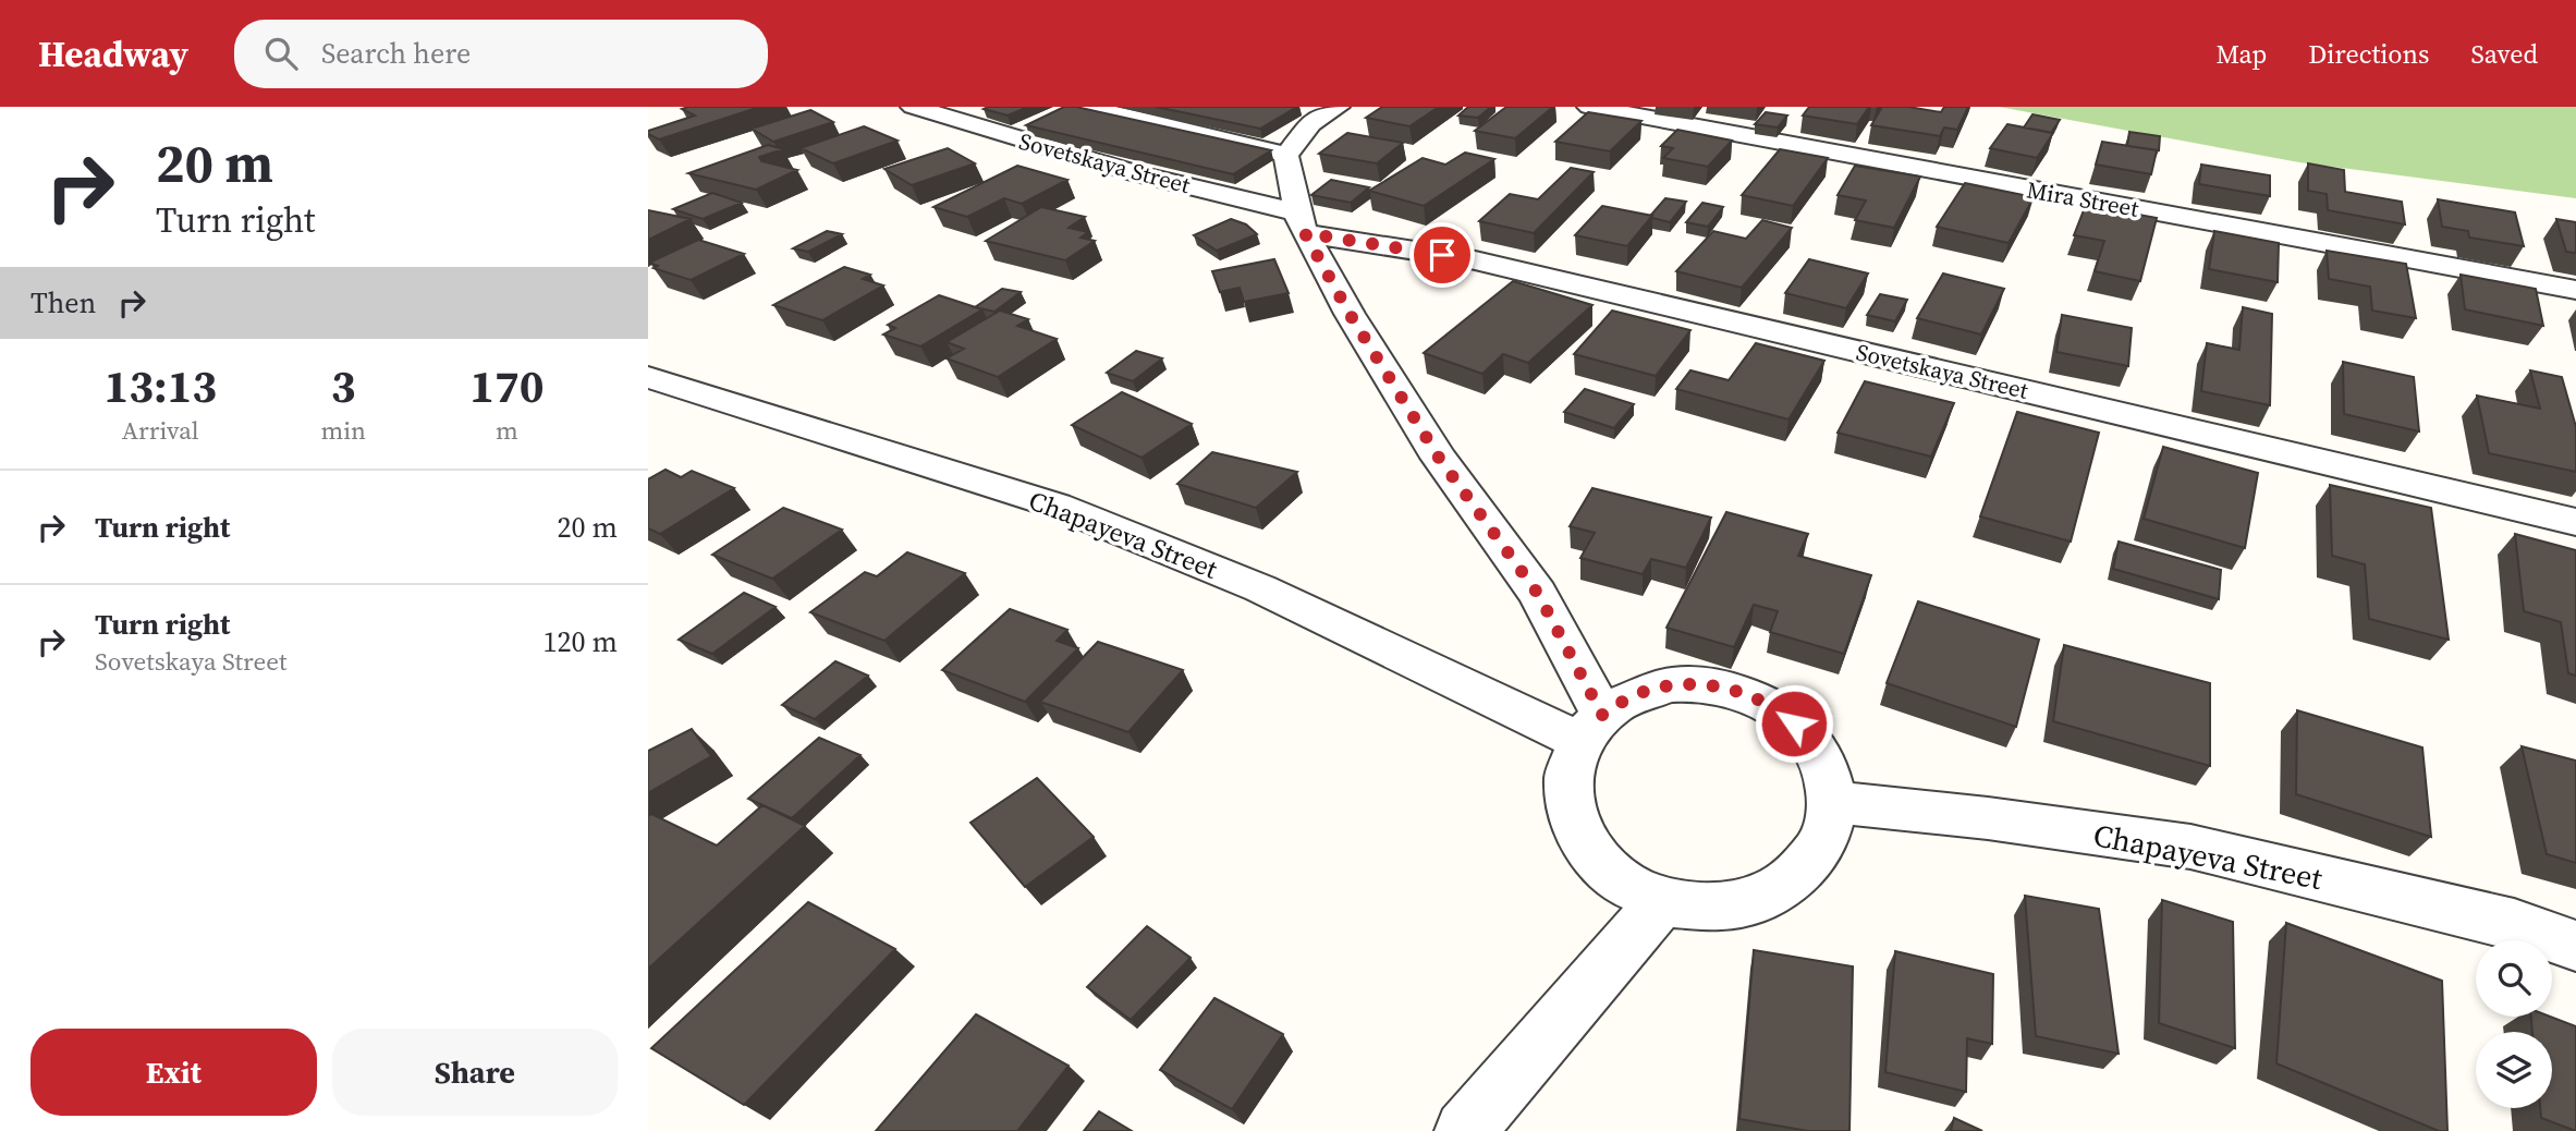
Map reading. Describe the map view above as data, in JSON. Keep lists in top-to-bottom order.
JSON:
{
  "streets": {
    "street": ["Sovetskaya Street", "Mira Street", "Chapayeva Street"]
  },
  "page": {
    "header": "Headway",
    "search": "Search here",
    "nav": ["Map", "Directions", "Saved"],
    "turn": ["20 m", "Turn right"],
    "then": "Then",
    "eta": [
      "13:13",
      "Arrival",
      "3",
      "min",
      "170",
      "m"
    ],
    "list": [
      {
        "name": "Turn right",
        "value": "20 m"
      },
      {
        "name": "Turn right",
        "note": "Sovetskaya Street",
        "value": "120 m"
      }
    ],
    "buttons": ["Exit", "Share"]
  }
}
